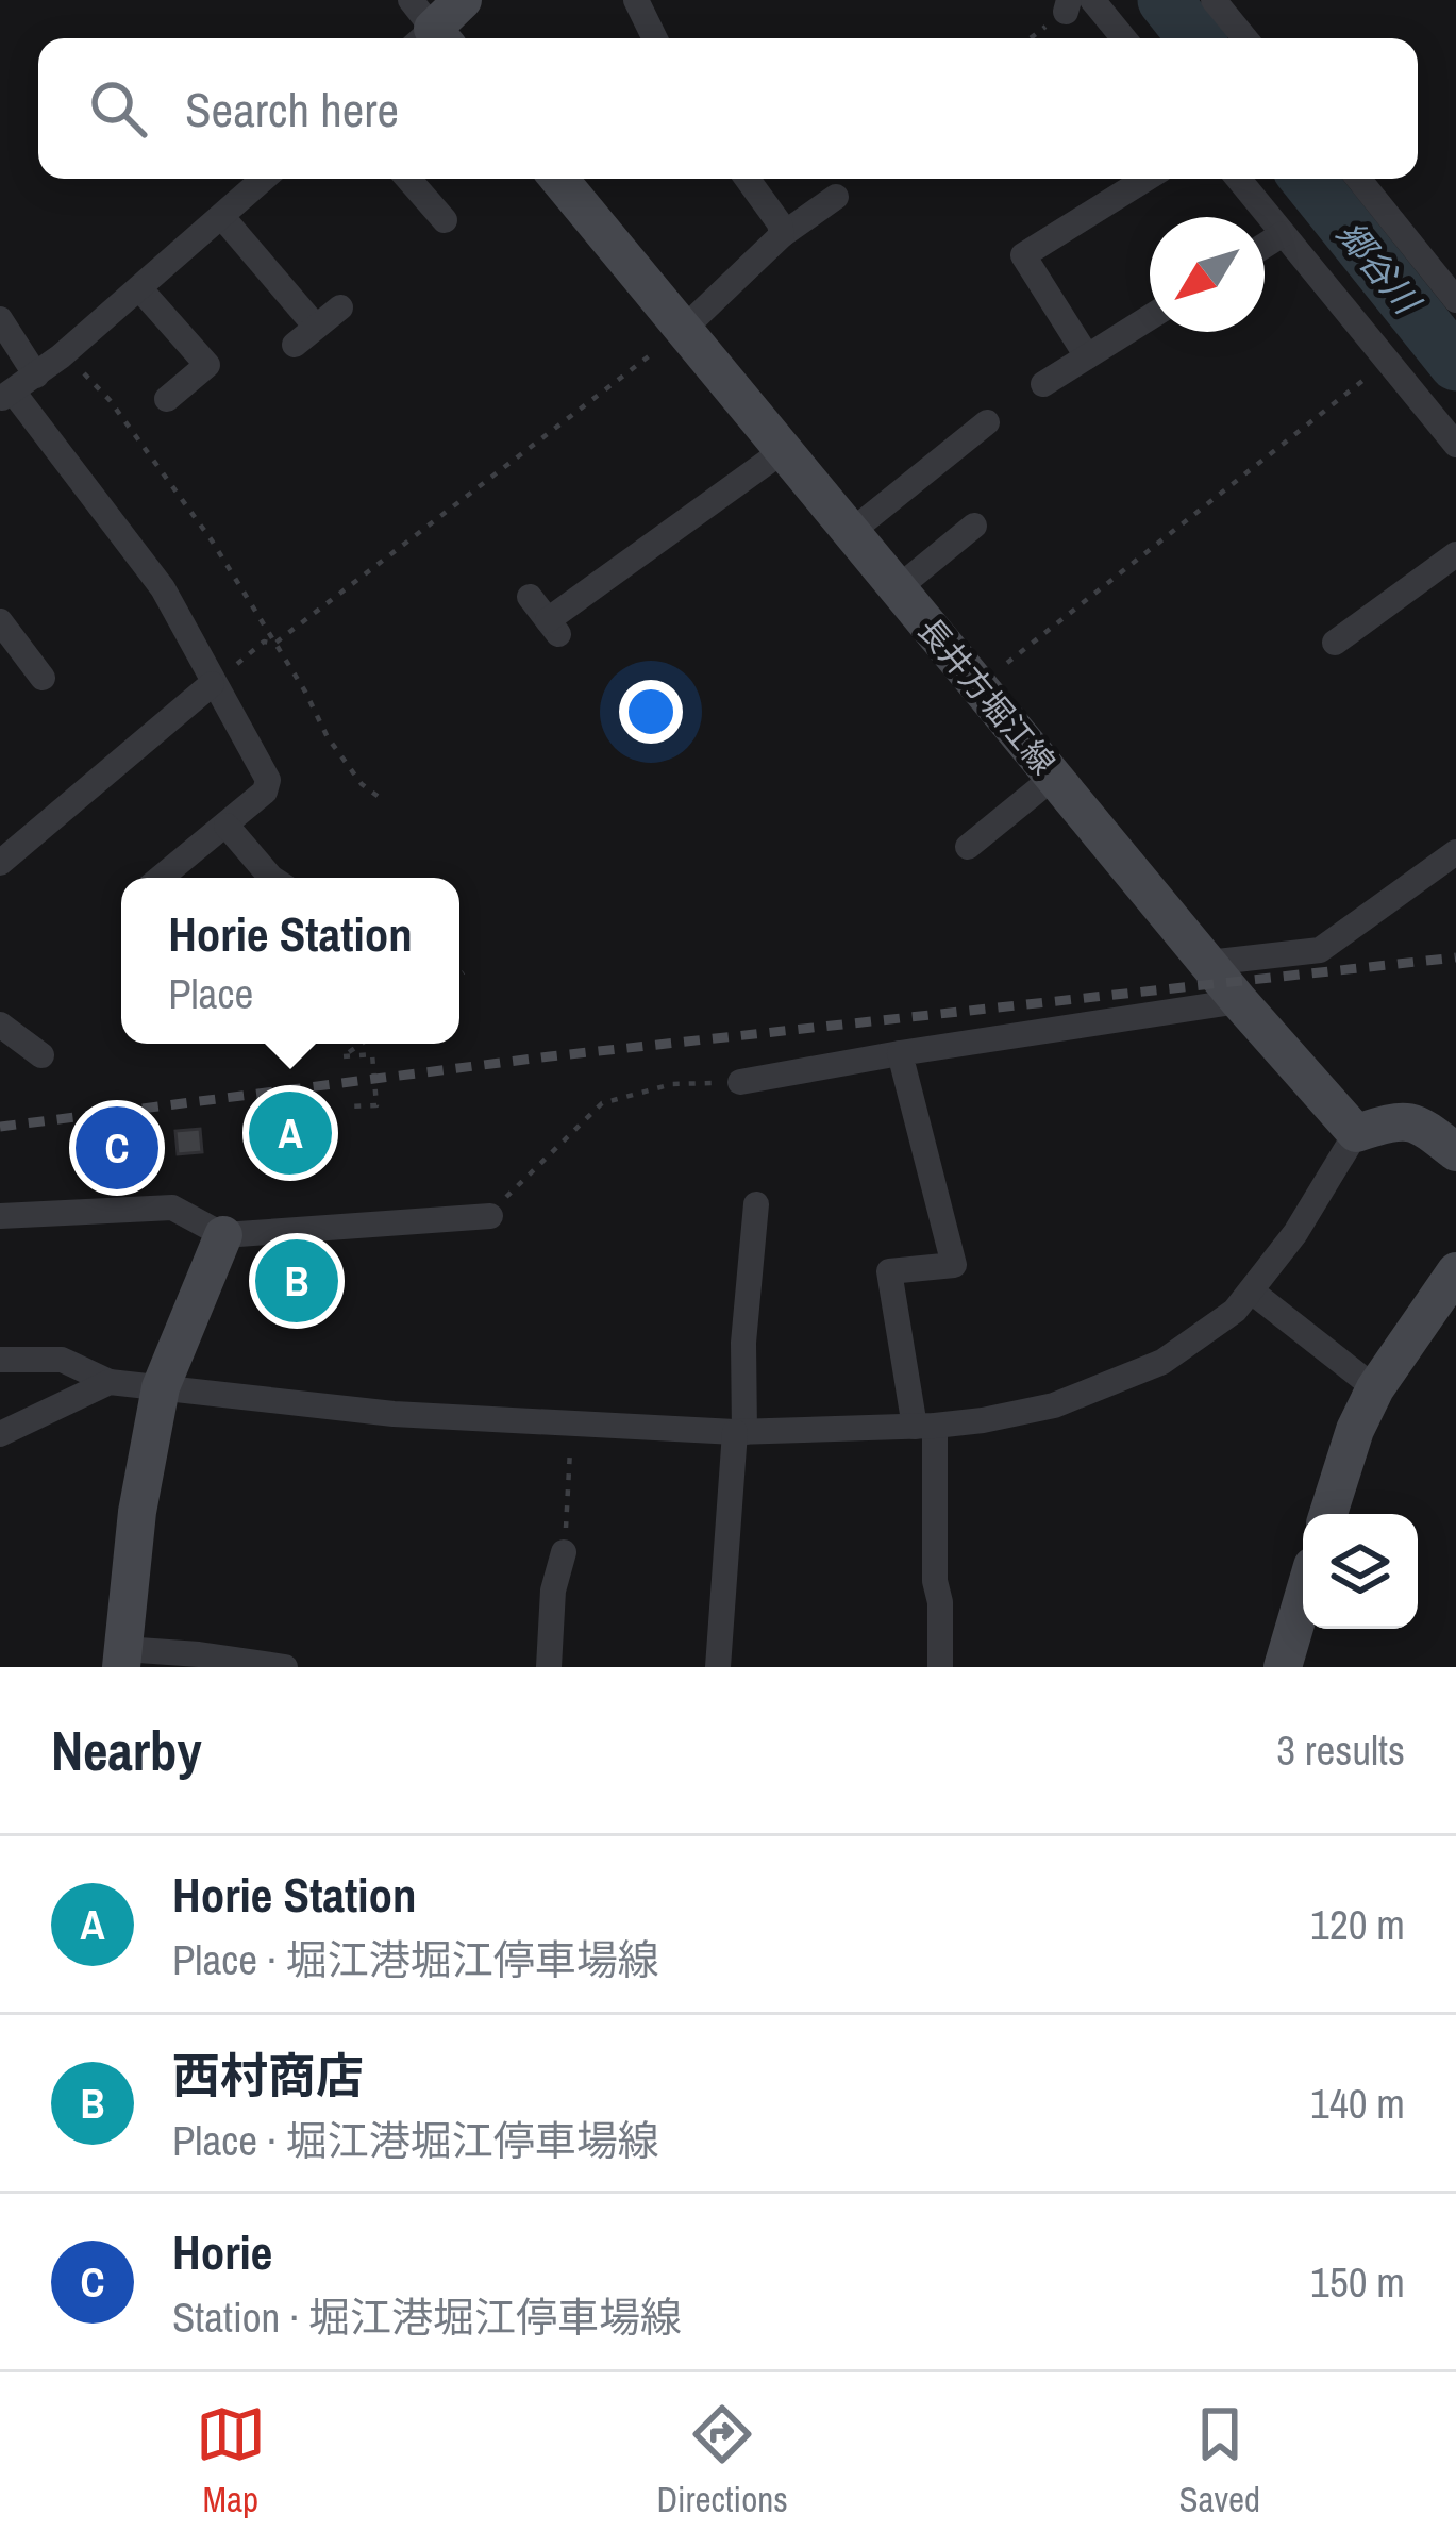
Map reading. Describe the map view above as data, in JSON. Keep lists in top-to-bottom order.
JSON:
{
  "streets": {
    "main road": ["長井方堀江線"]
  },
  "water": ["郷谷川"],
  "north": "bottom left",
  "page": {
    "search": "Search here",
    "popup": ["Horie Station", "Place"],
    "pins": ["A", "C", "B"],
    "heading": ["Nearby", "3 results"],
    "list": [
      {
        "mark": "A",
        "name": "Horie Station",
        "note": "Place · 堀江港堀江停車場線",
        "value": "120 m"
      },
      {
        "mark": "B",
        "name": "西村商店",
        "note": "Place · 堀江港堀江停車場線",
        "value": "140 m"
      },
      {
        "mark": "C",
        "name": "Horie",
        "note": "Station · 堀江港堀江停車場線",
        "value": "150 m"
      }
    ],
    "nav": ["Map", "Directions", "Saved"]
  }
}
